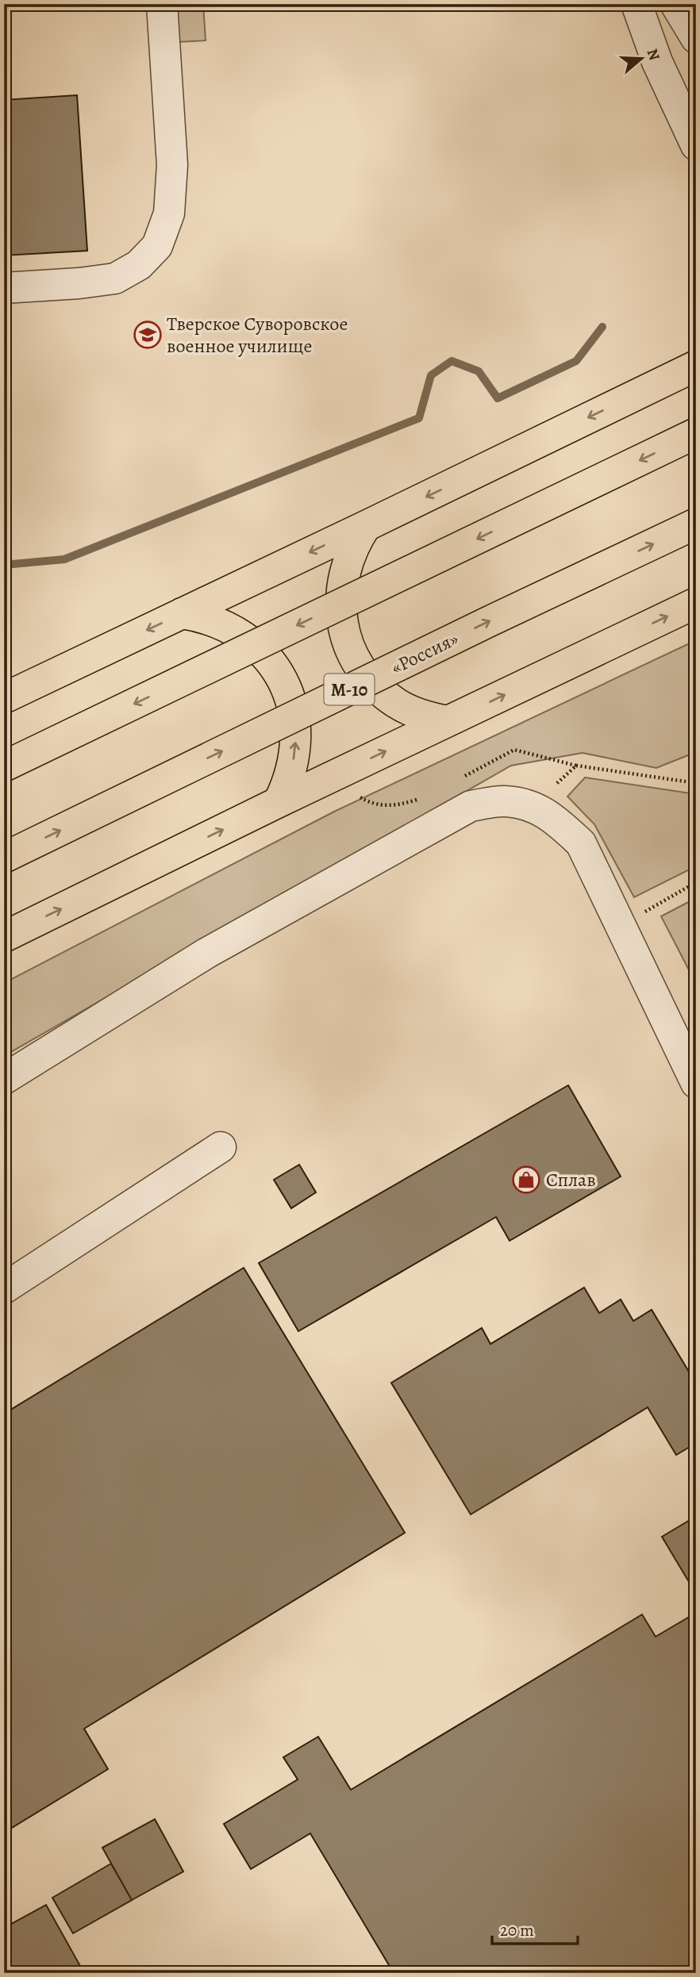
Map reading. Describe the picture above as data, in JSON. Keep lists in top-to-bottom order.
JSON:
{
  "streets": {
    "main road": ["«Россия»", "М-10"]
  },
  "places": {
    "school or university": ["Тверское Суворовское военное училище"],
    "shop": ["Сплав"]
  },
  "scale_bar": "20 m",
  "north": "right"
}
